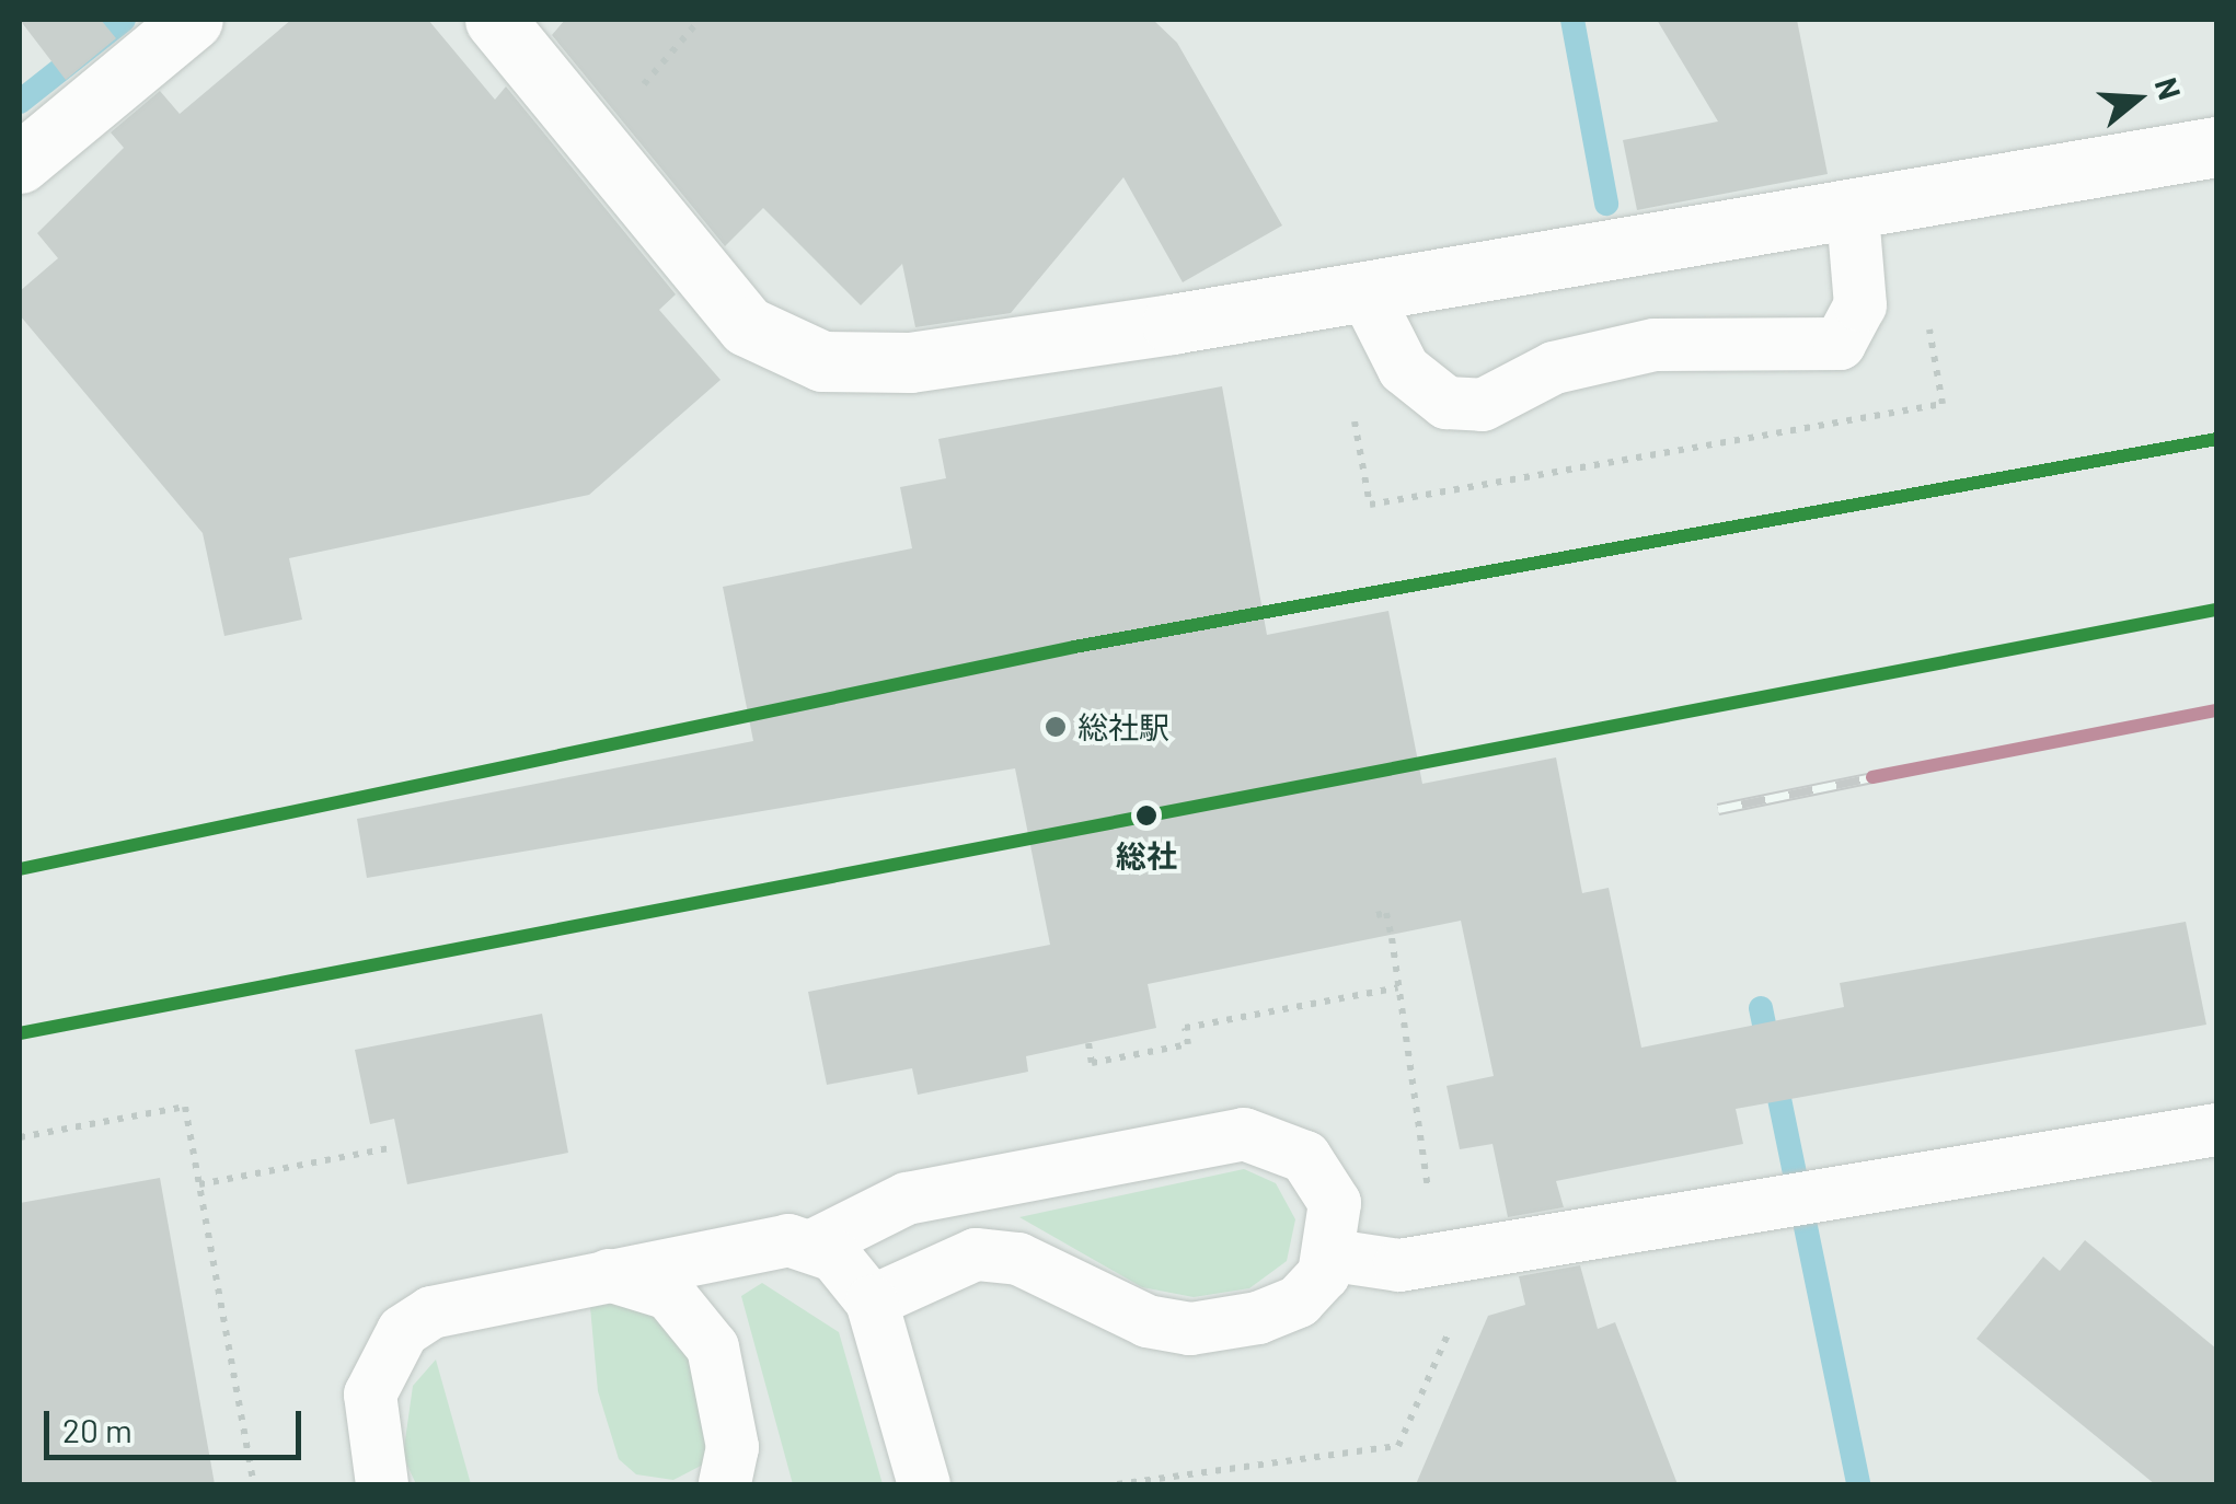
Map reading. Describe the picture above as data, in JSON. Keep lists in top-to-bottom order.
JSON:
{
  "places": ["総社駅", "総社"],
  "scale_bar": "20 m",
  "north": "right"
}
